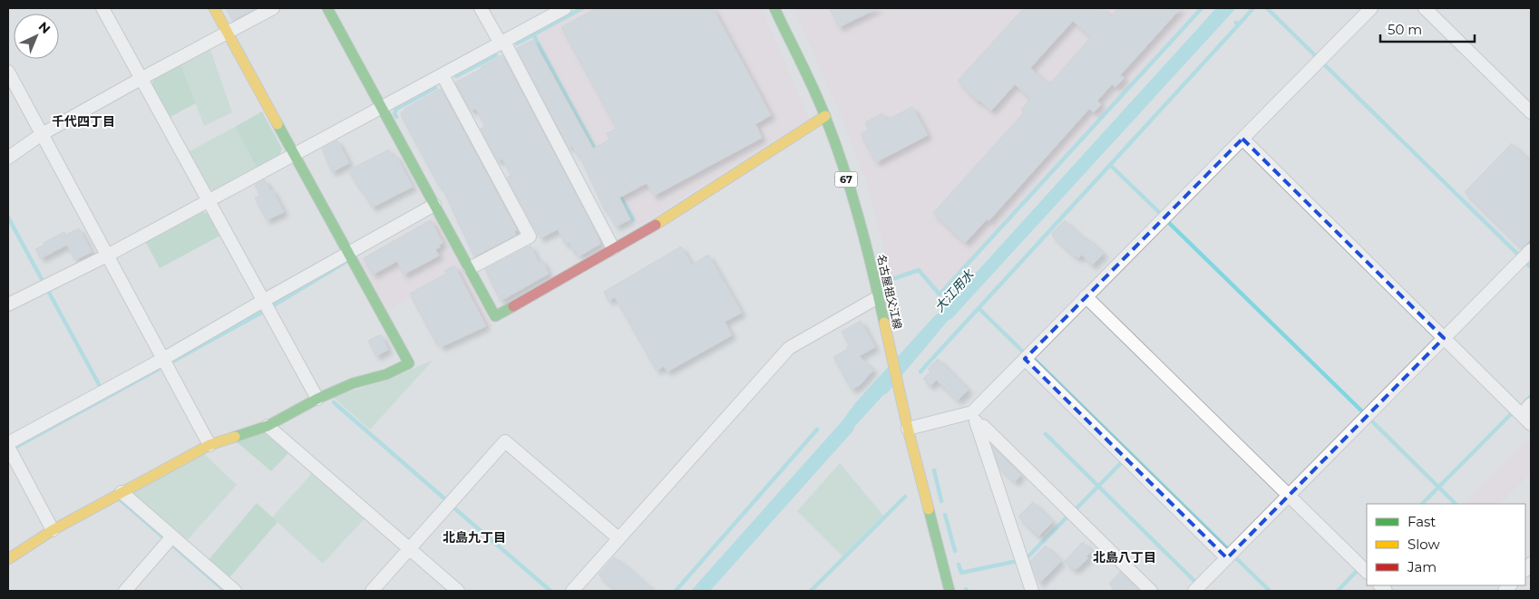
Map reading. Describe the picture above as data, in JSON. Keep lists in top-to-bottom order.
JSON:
{
  "streets": {
    "street": ["67", "名古屋祖父江線"]
  },
  "districts": ["千代四丁目", "北島九丁目", "北島八丁目"],
  "water": ["大江用水"],
  "legend": ["Fast", "Slow", "Jam"],
  "scale_bar": "50 m",
  "north": "top right"
}
